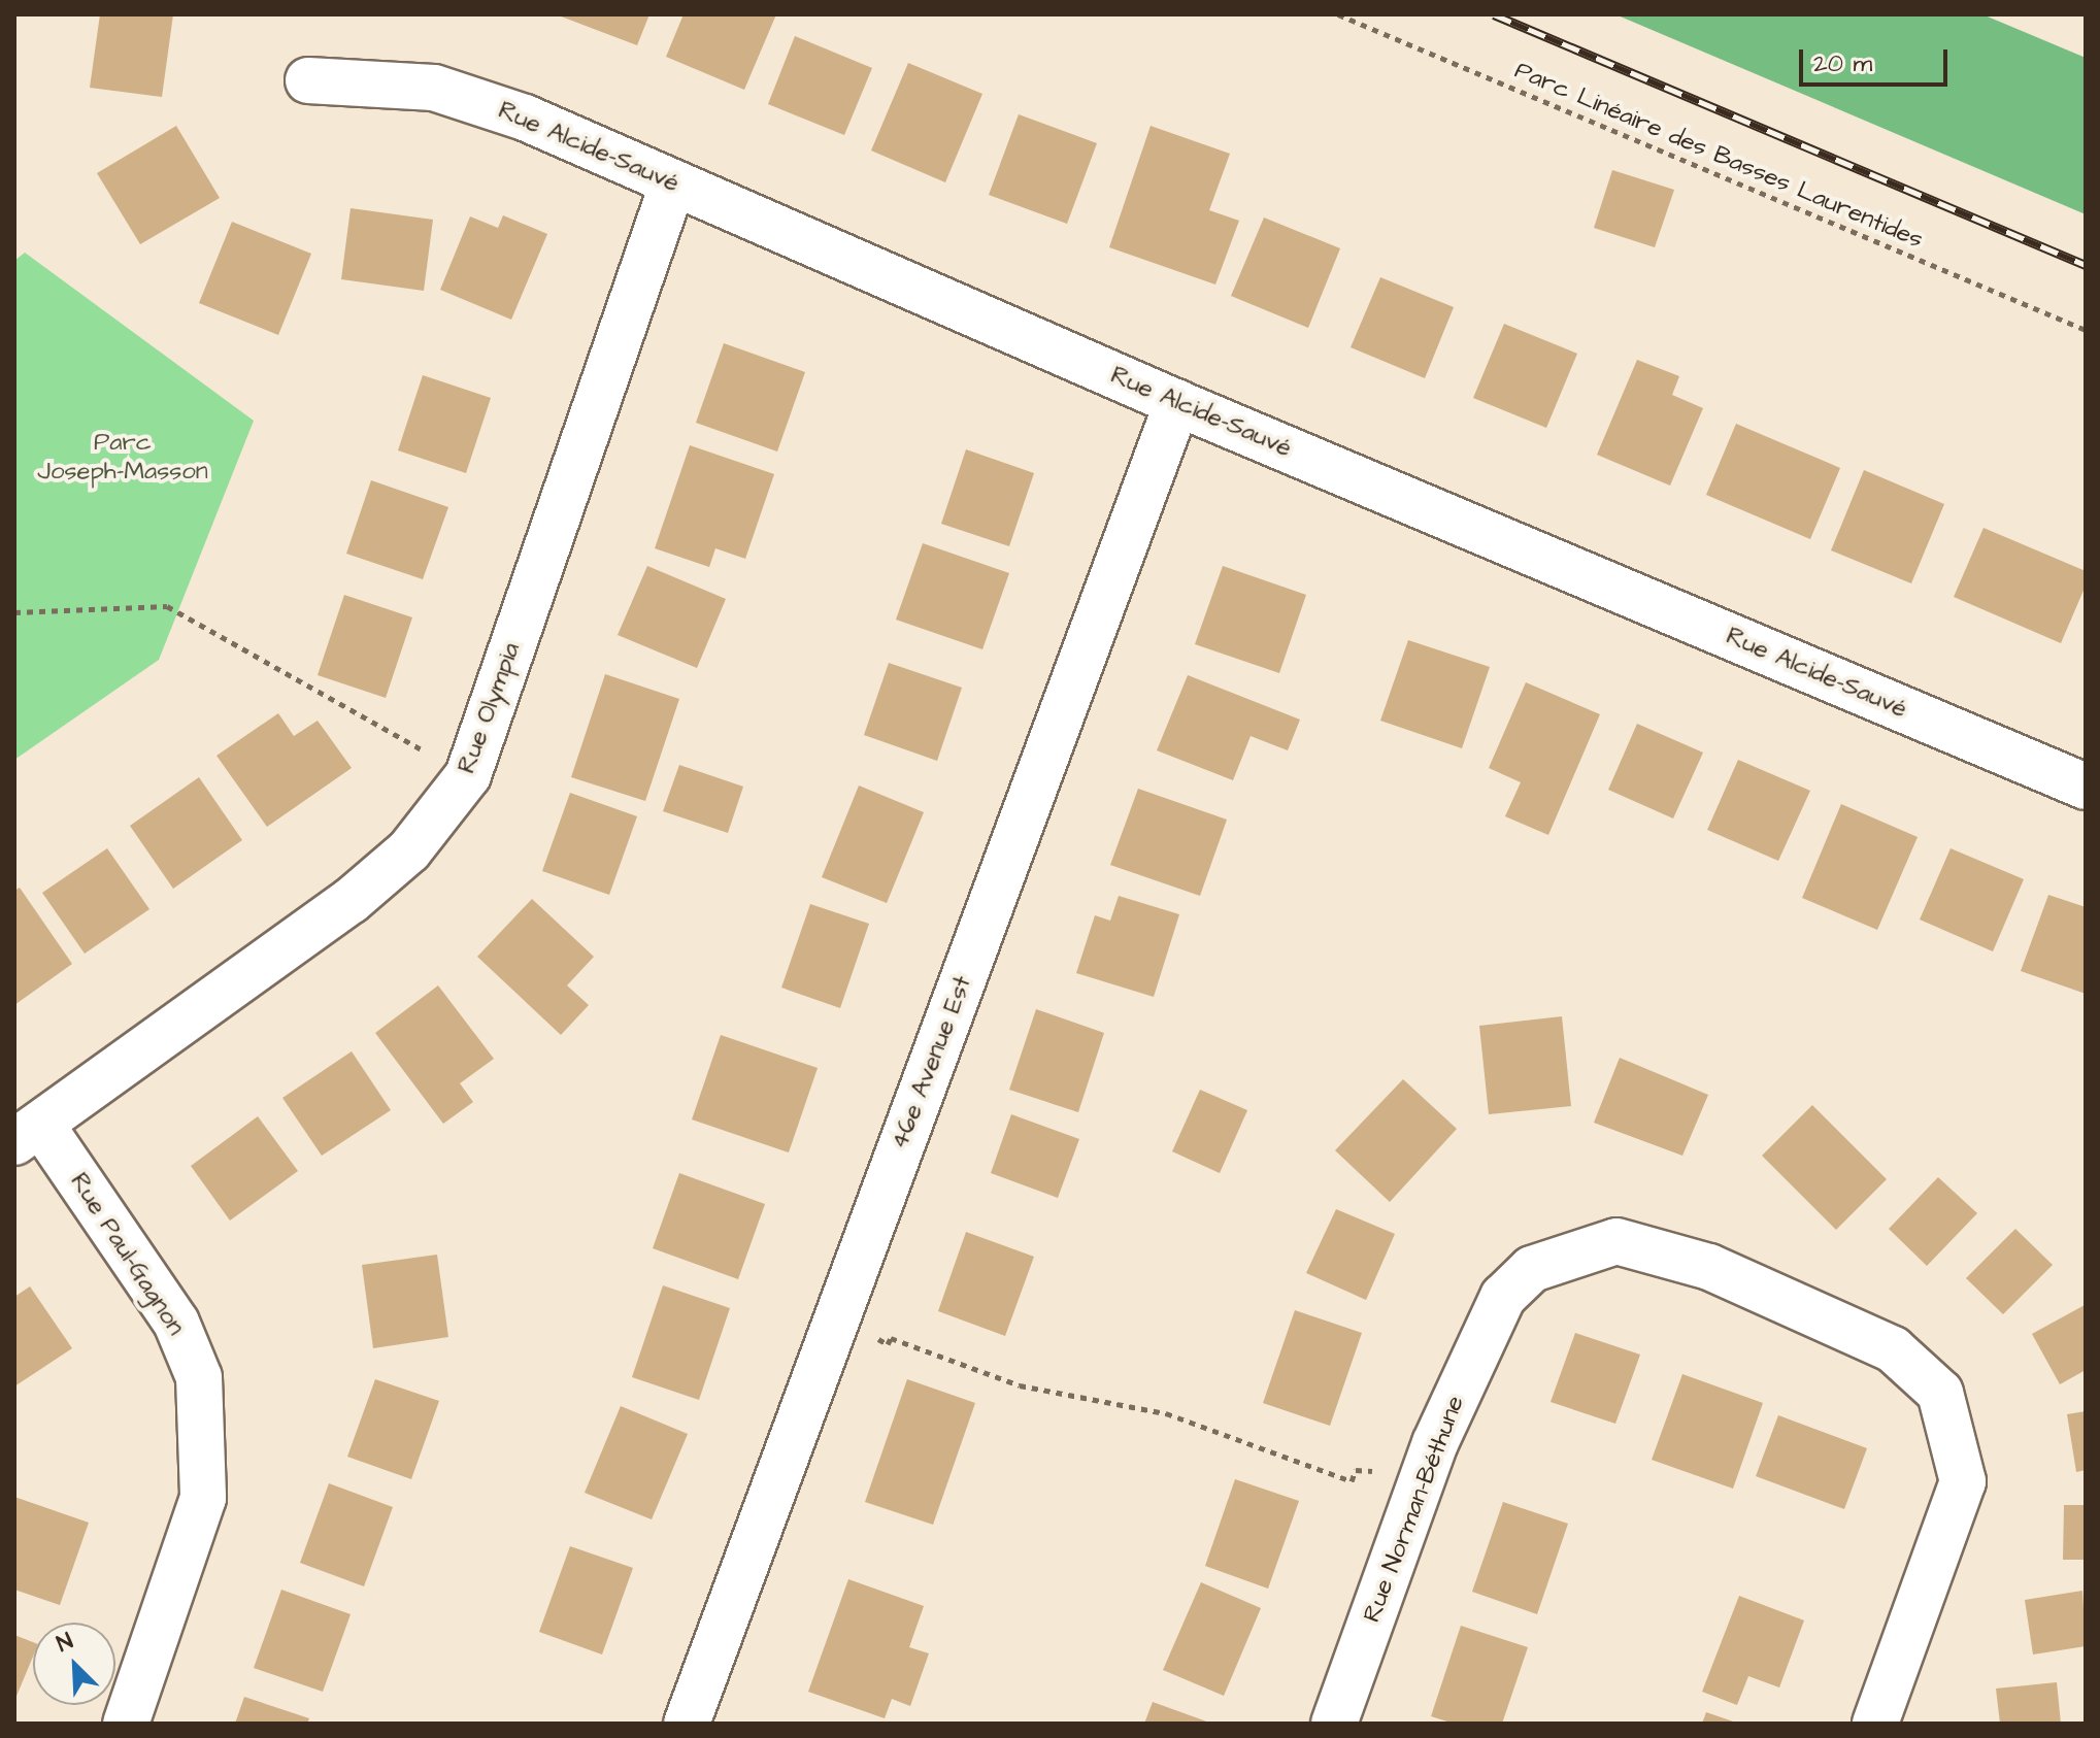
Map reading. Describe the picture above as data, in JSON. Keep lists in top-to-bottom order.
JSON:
{
  "streets": {
    "street": [
      "Rue Alcide-Sauvé",
      "Rue Olympia",
      "46e Avenue Est",
      "Rue Paul-Gagnon",
      "Rue Norman-Béthune"
    ],
    "path": ["Parc Linéaire des Basses Laurentides"]
  },
  "crossings": [
    ["Rue Alcide-Sauvé", "Rue Olympia"],
    ["Rue Alcide-Sauvé", "46e Avenue Est"],
    ["Rue Olympia", "Rue Paul-Gagnon"]
  ],
  "parks": ["Parc Joseph-Masson"],
  "scale_bar": "20 m",
  "north": "top left"
}
